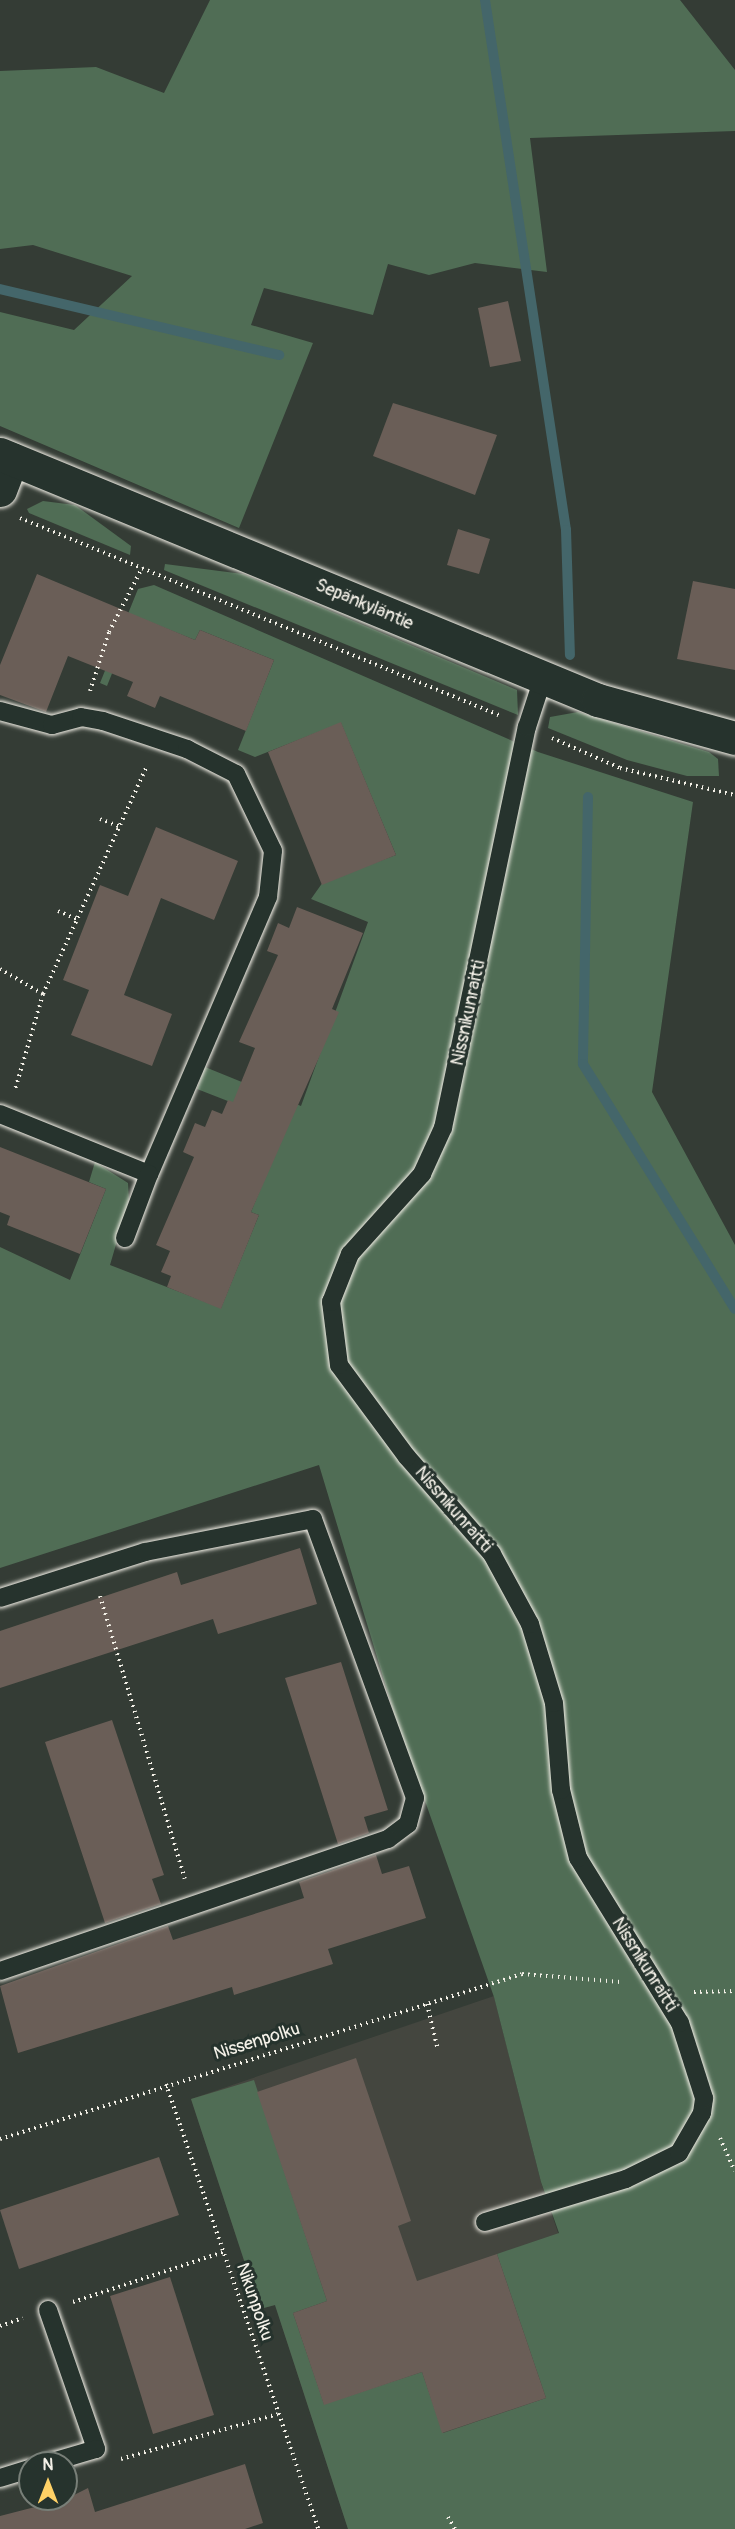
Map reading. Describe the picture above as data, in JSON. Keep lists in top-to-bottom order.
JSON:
{
  "streets": {
    "street": ["Sepänkyläntie"],
    "lane": ["Nissnikunraitti"],
    "path": ["Nissenpolku", "Nikunpolku"]
  },
  "crossings": [
    ["Sepänkyläntie", "Nissnikunraitti"],
    ["Nissenpolku", "Nikunpolku"]
  ],
  "north": "top"
}
